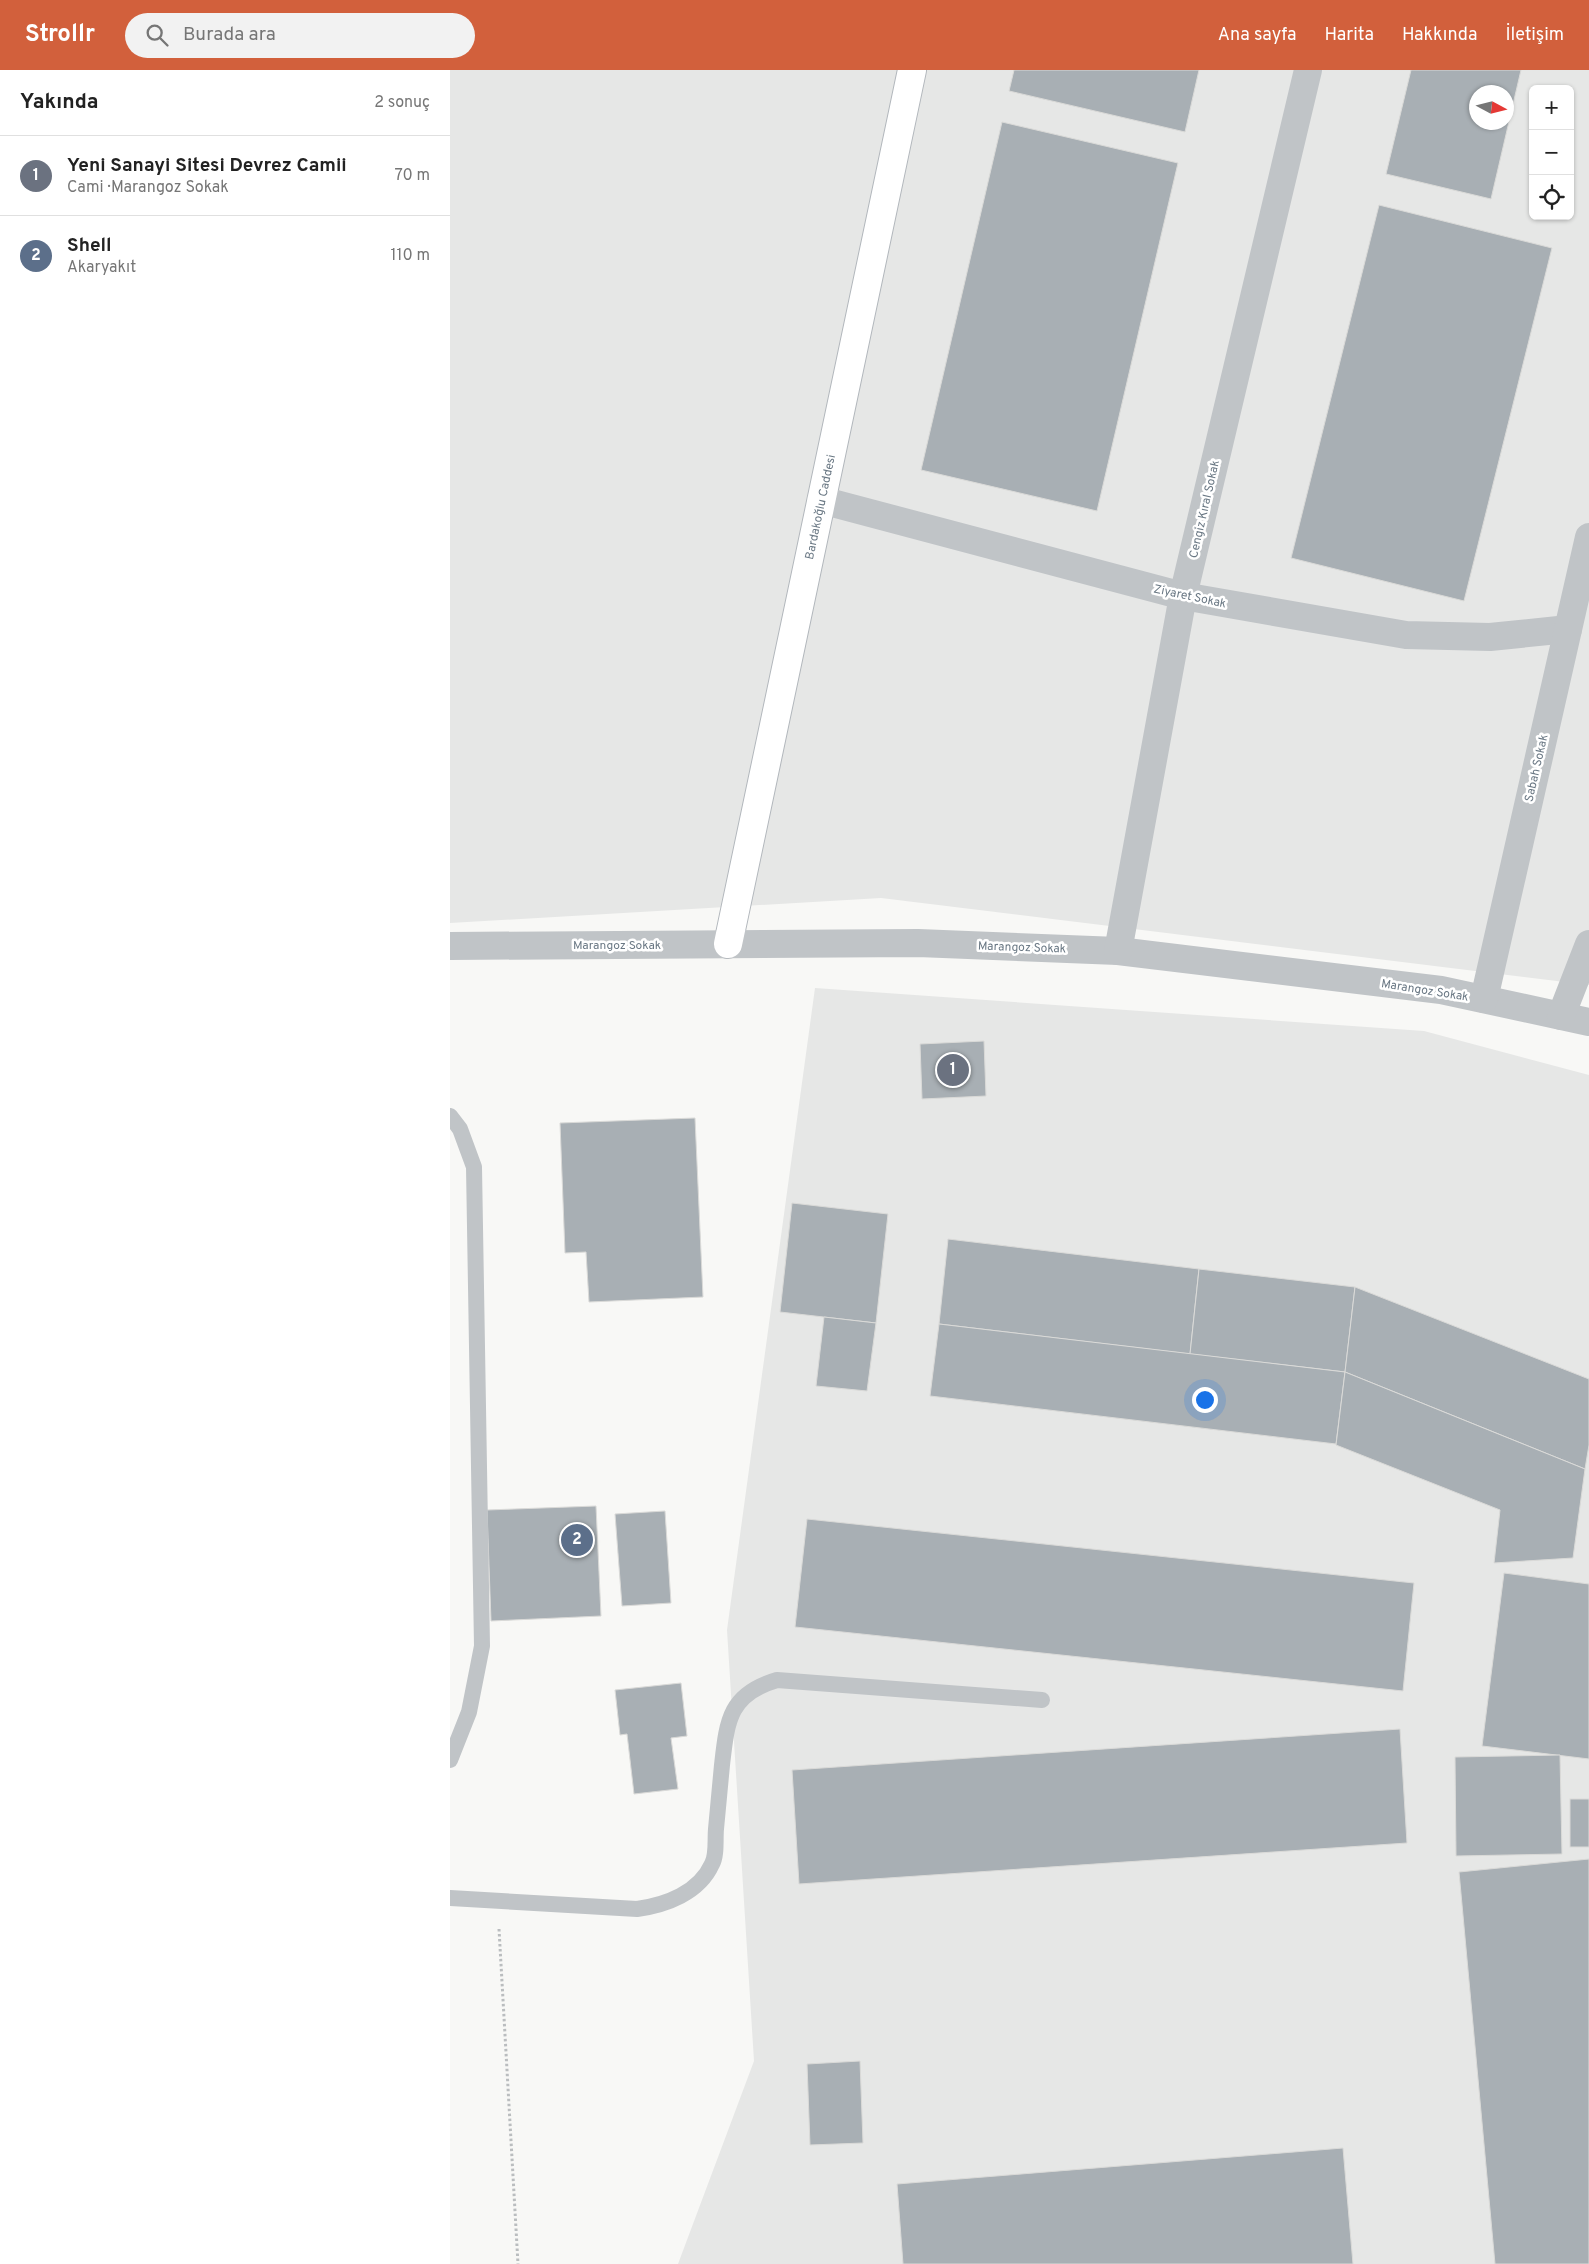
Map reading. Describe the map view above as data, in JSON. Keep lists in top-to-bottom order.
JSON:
{
  "streets": {
    "street": [
      "Bardakoğlu Caddesi",
      "Cengiz Kıral Sokak",
      "Ziyaret Sokak",
      "Sabah Sokak",
      "Marangoz Sokak"
    ]
  },
  "crossings": [
    ["Bardakoğlu Caddesi", "Ziyaret Sokak"],
    ["Bardakoğlu Caddesi", "Marangoz Sokak"],
    ["Cengiz Kıral Sokak", "Ziyaret Sokak"],
    ["Cengiz Kıral Sokak", "Marangoz Sokak"],
    ["Ziyaret Sokak", "Sabah Sokak"],
    ["Sabah Sokak", "Marangoz Sokak"]
  ],
  "north": "right",
  "page": {
    "header": "Strollr",
    "search": "Burada ara",
    "nav": [
      "Ana sayfa",
      "Harita",
      "Hakkında",
      "İletişim"
    ],
    "heading": ["Yakında", "2 sonuç"],
    "map_buttons": ["+", "−"],
    "list": [
      {
        "mark": "1",
        "name": "Yeni Sanayi Sitesi Devrez Camii",
        "note": "Cami · Marangoz Sokak",
        "value": "70 m"
      },
      {
        "mark": "2",
        "name": "Shell",
        "note": "Akaryakıt",
        "value": "110 m"
      }
    ],
    "pins": ["1", "2"]
  }
}
